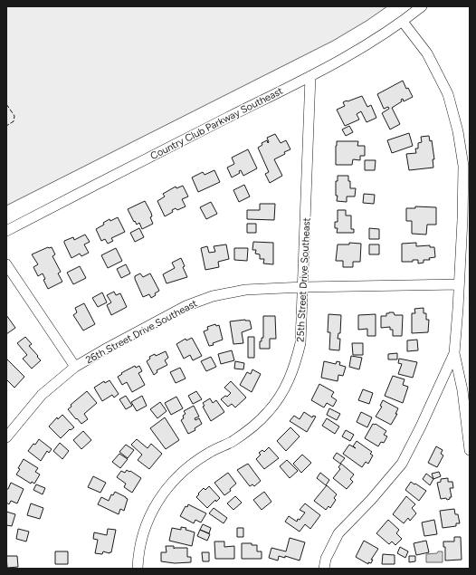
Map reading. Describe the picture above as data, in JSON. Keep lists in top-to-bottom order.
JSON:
{
  "streets": {
    "street": ["Country Club Parkway Southeast", "25th Street Drive Southeast", "26th Street Drive Southeast"]
  },
  "crossings": [
    ["Country Club Parkway Southeast", "25th Street Drive Southeast"],
    ["25th Street Drive Southeast", "26th Street Drive Southeast"]
  ]
}
